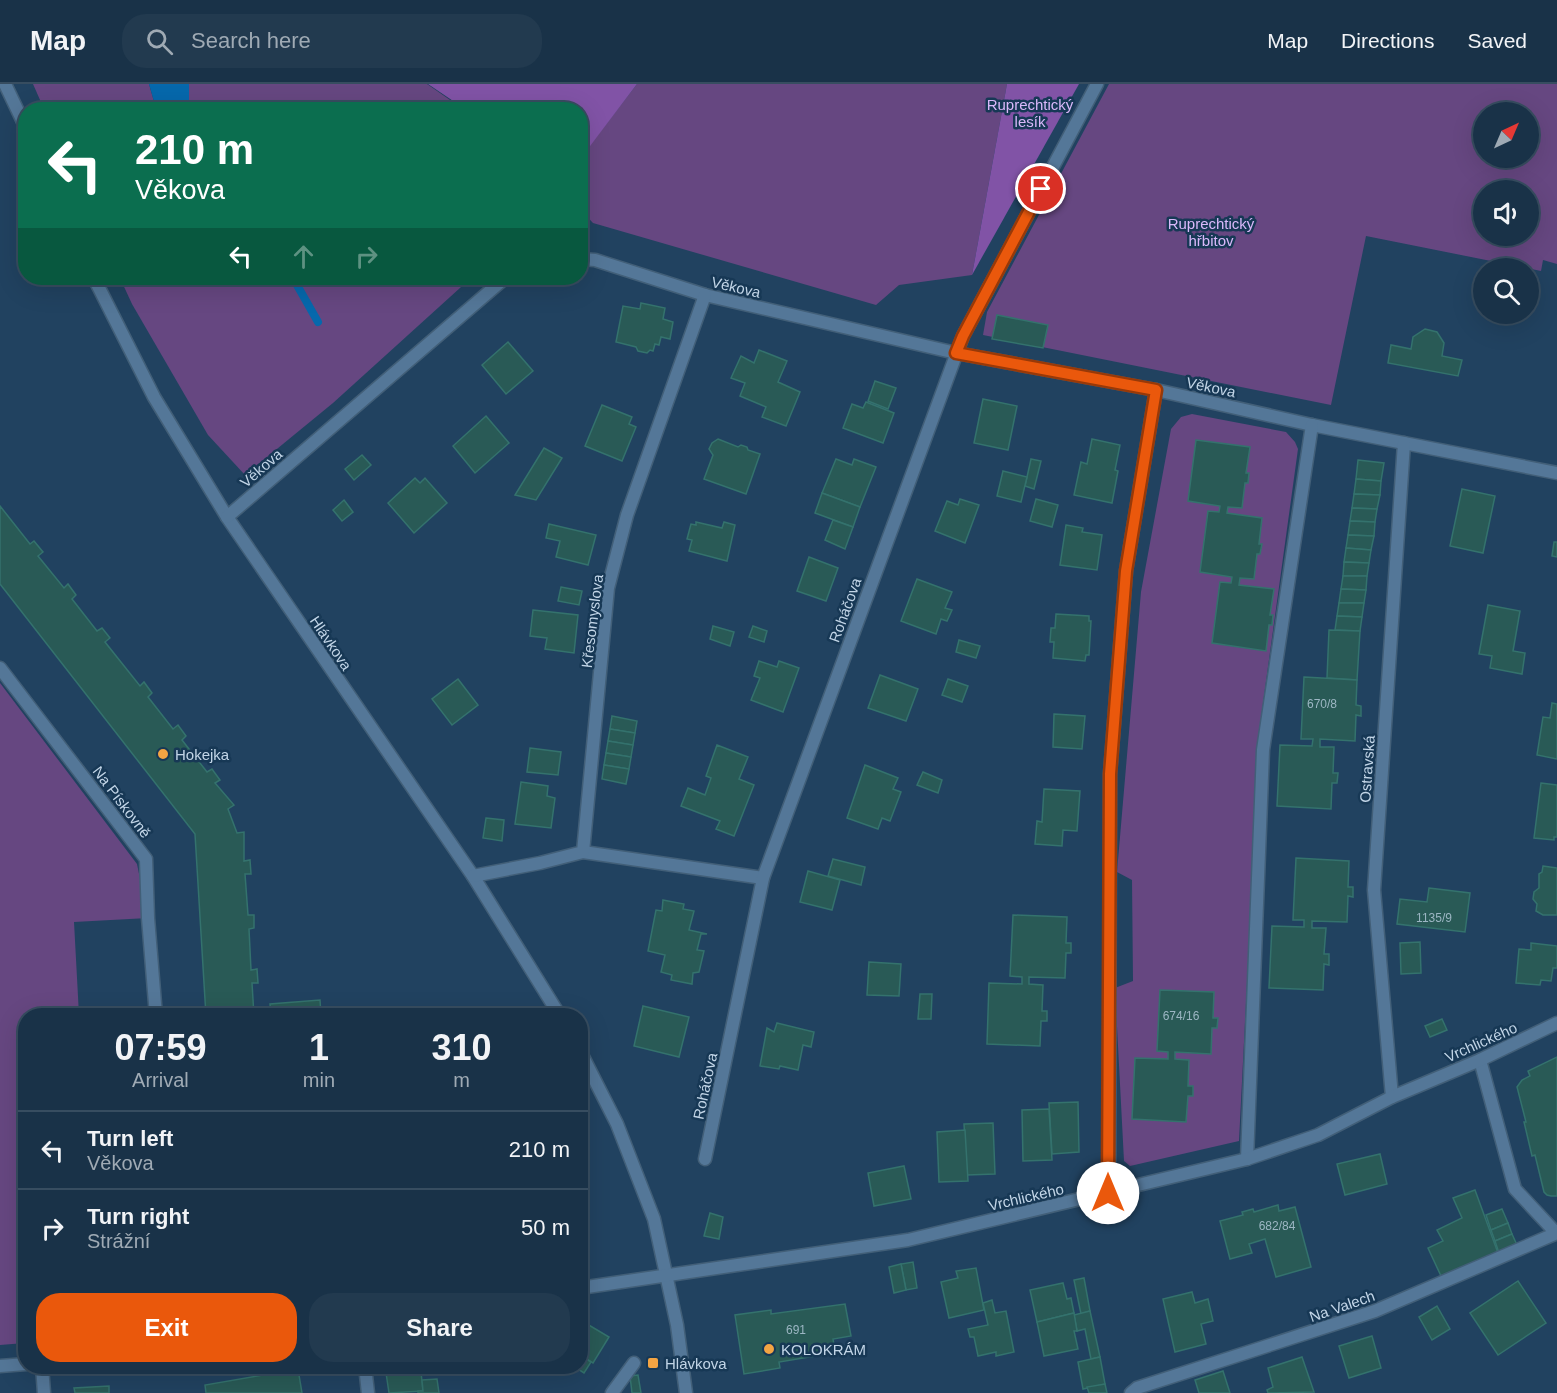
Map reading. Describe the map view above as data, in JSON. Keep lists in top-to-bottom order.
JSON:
{
  "streets": {
    "street": [
      "Věkova",
      "Roháčova",
      "Křesomyslova",
      "Hlávkova",
      "Ostravská",
      "Na Pískovně",
      "Vrchlického",
      "Na Valech"
    ]
  },
  "crossings": [
    ["Věkova", "Roháčova"],
    ["Věkova", "Křesomyslova"],
    ["Věkova", "Hlávkova"],
    ["Věkova", "Ostravská"],
    ["Ostravská", "Vrchlického"]
  ],
  "parks": ["Ruprechtický lesík", "Ruprechtický hřbitov"],
  "places": {
    "other": ["Hokejka", "KOLOKRÁM"],
    "transit": ["Hlávkova"]
  },
  "house_numbers": [
    "670/8",
    "1135/9",
    "674/16",
    "682/84",
    "691"
  ],
  "north": "top right",
  "page": {
    "header": "Map",
    "search": "Search here",
    "nav": ["Map", "Directions", "Saved"],
    "turn": ["210 m", "Věkova"],
    "eta": [
      "07:59",
      "Arrival",
      "1",
      "min",
      "310",
      "m"
    ],
    "list": [
      {
        "name": "Turn left",
        "note": "Věkova",
        "value": "210 m"
      },
      {
        "name": "Turn right",
        "note": "Strážní",
        "value": "50 m"
      }
    ],
    "buttons": ["Exit", "Share"]
  }
}
